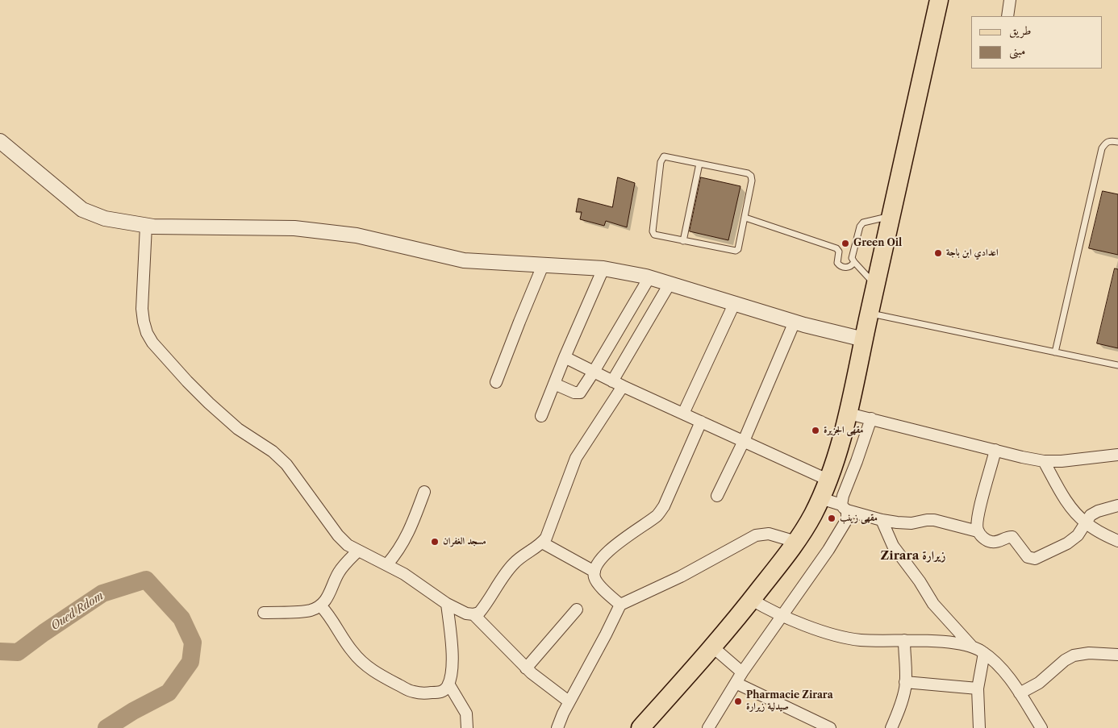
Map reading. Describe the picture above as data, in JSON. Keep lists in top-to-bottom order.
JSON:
{
  "districts": ["Zirara زيرارة"],
  "water": ["Oued Rdom"],
  "places": [
    "Green Oil",
    "اعدادي ابن باجة",
    "مقهى الجزيرة",
    "مقهى زينب",
    "مسجد الغفران",
    "Pharmacie Zirara صيدلية زيرارة"
  ],
  "legend": ["طريق", "مبنى"]
}
